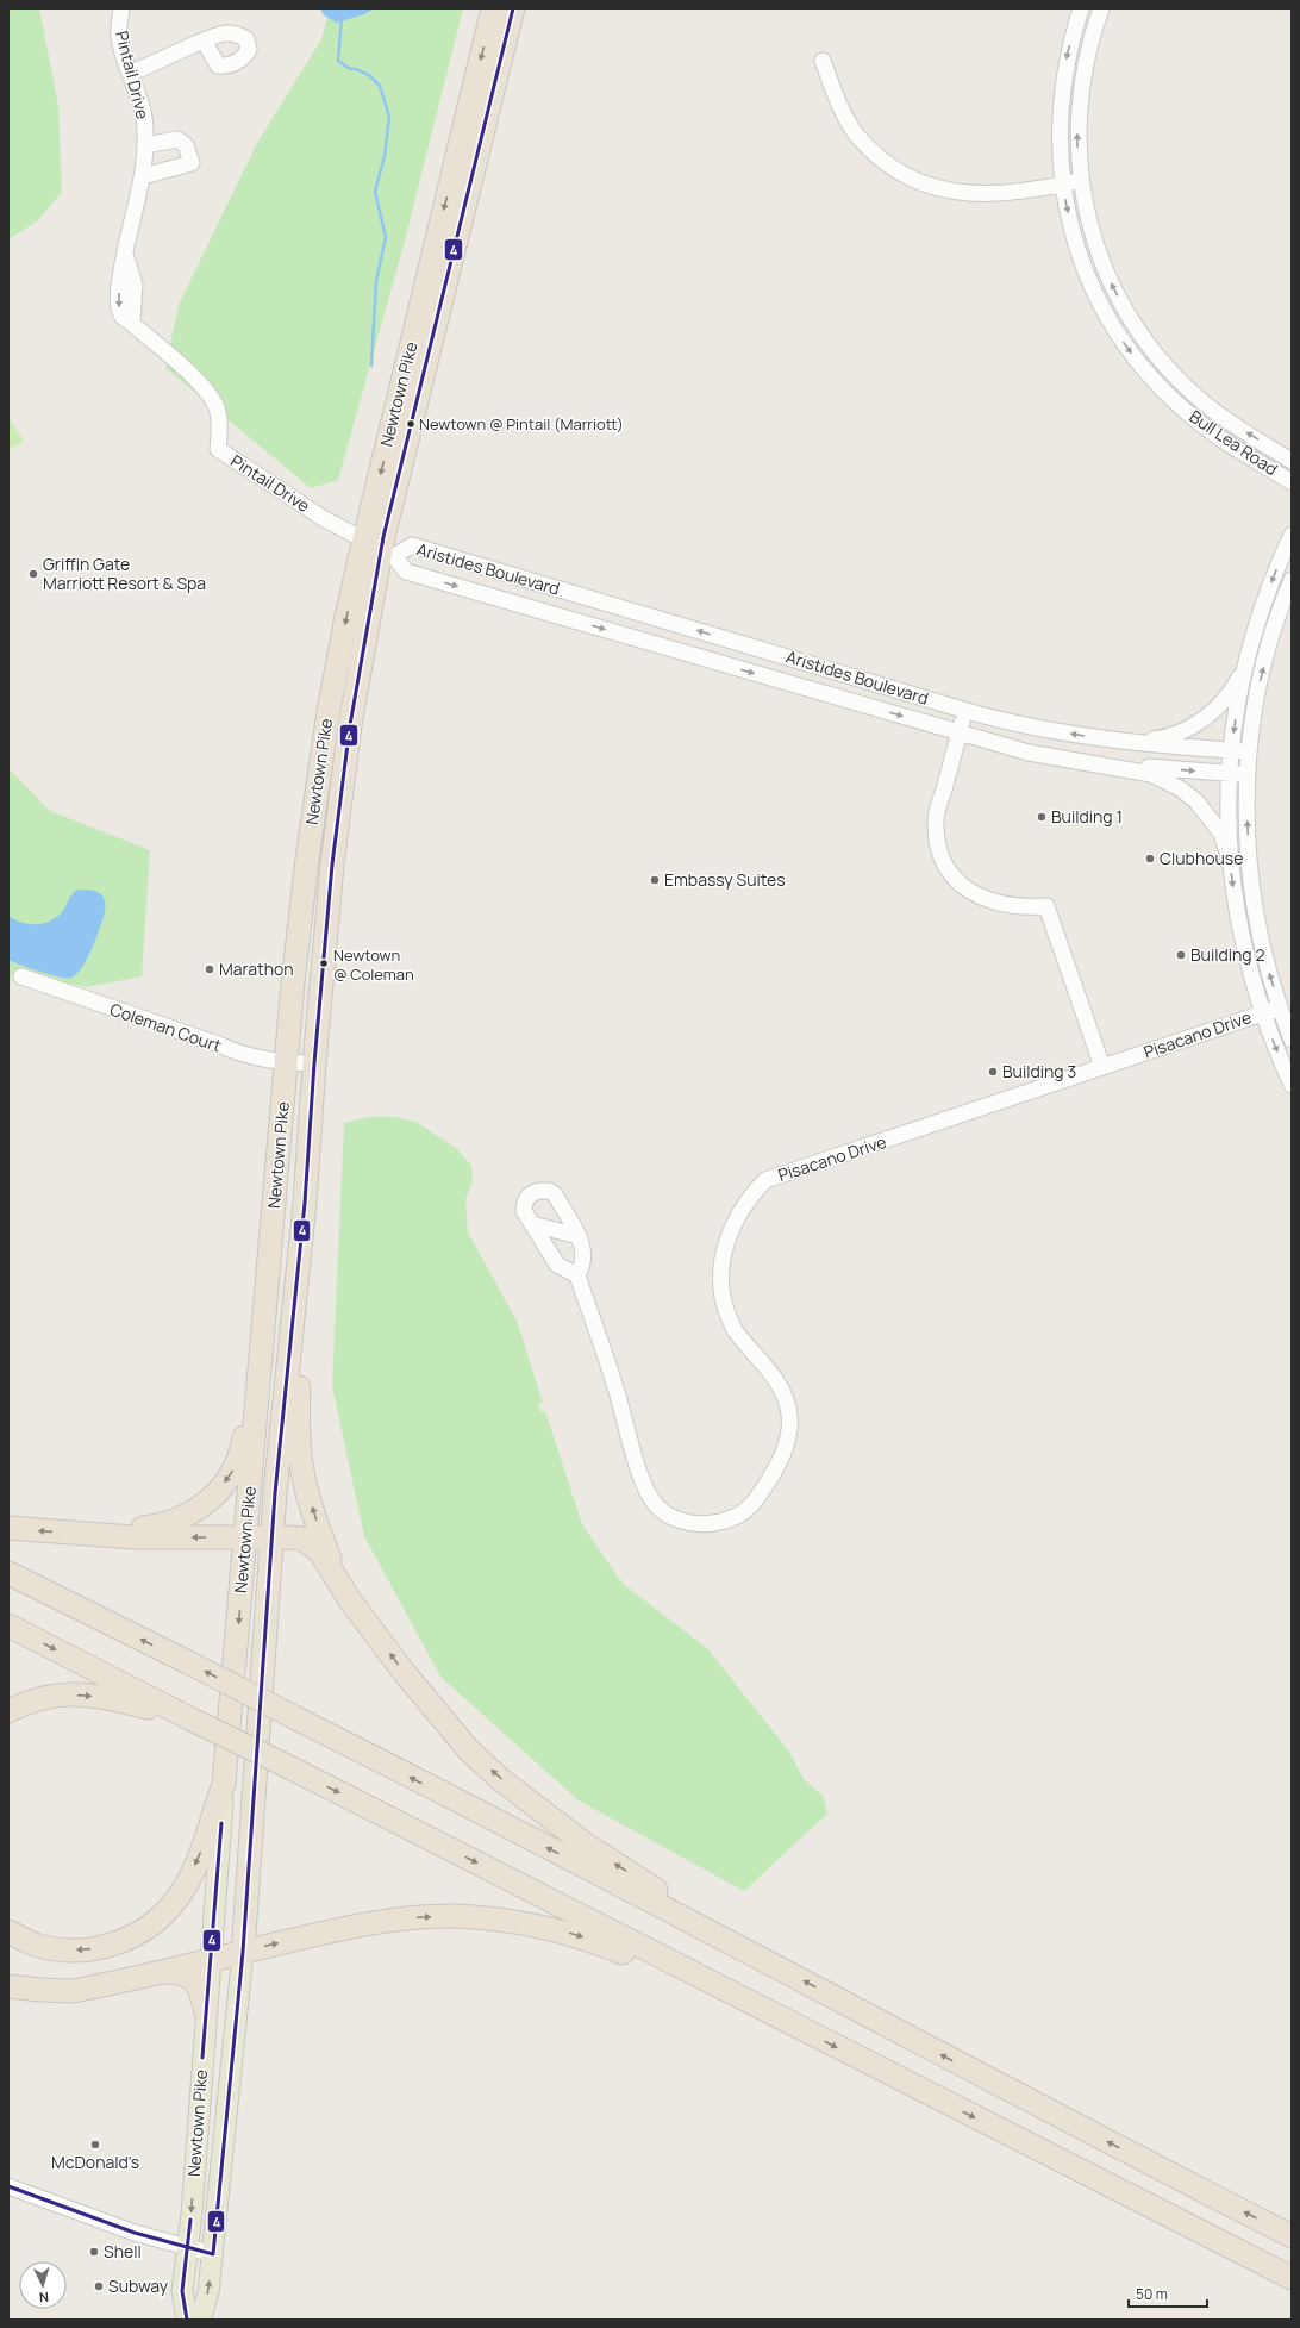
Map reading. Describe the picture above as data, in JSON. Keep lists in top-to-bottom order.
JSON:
{
  "streets": {
    "highway": ["Newtown Pike"],
    "street": [
      "Pintail Drive",
      "Bull Lea Road",
      "Aristides Boulevard",
      "Coleman Court",
      "Pisacano Drive"
    ]
  },
  "crossings": [
    ["Pintail Drive", "Newtown Pike"],
    ["Pintail Drive", "Aristides Boulevard"],
    ["Newtown Pike", "Aristides Boulevard"],
    ["Newtown Pike", "Coleman Court"]
  ],
  "places": [
    "Newtown @ Pintail (Marriott)",
    "Griffin Gate Marriott Resort & Spa",
    "Building 1",
    "Clubhouse",
    "Embassy Suites",
    "Building 2",
    "Newtown @ Coleman",
    "Marathon",
    "Building 3",
    "McDonald's",
    "Shell",
    "Subway"
  ],
  "lines": ["transit line 4"],
  "scale_bar": "50 m",
  "north": "bottom"
}
